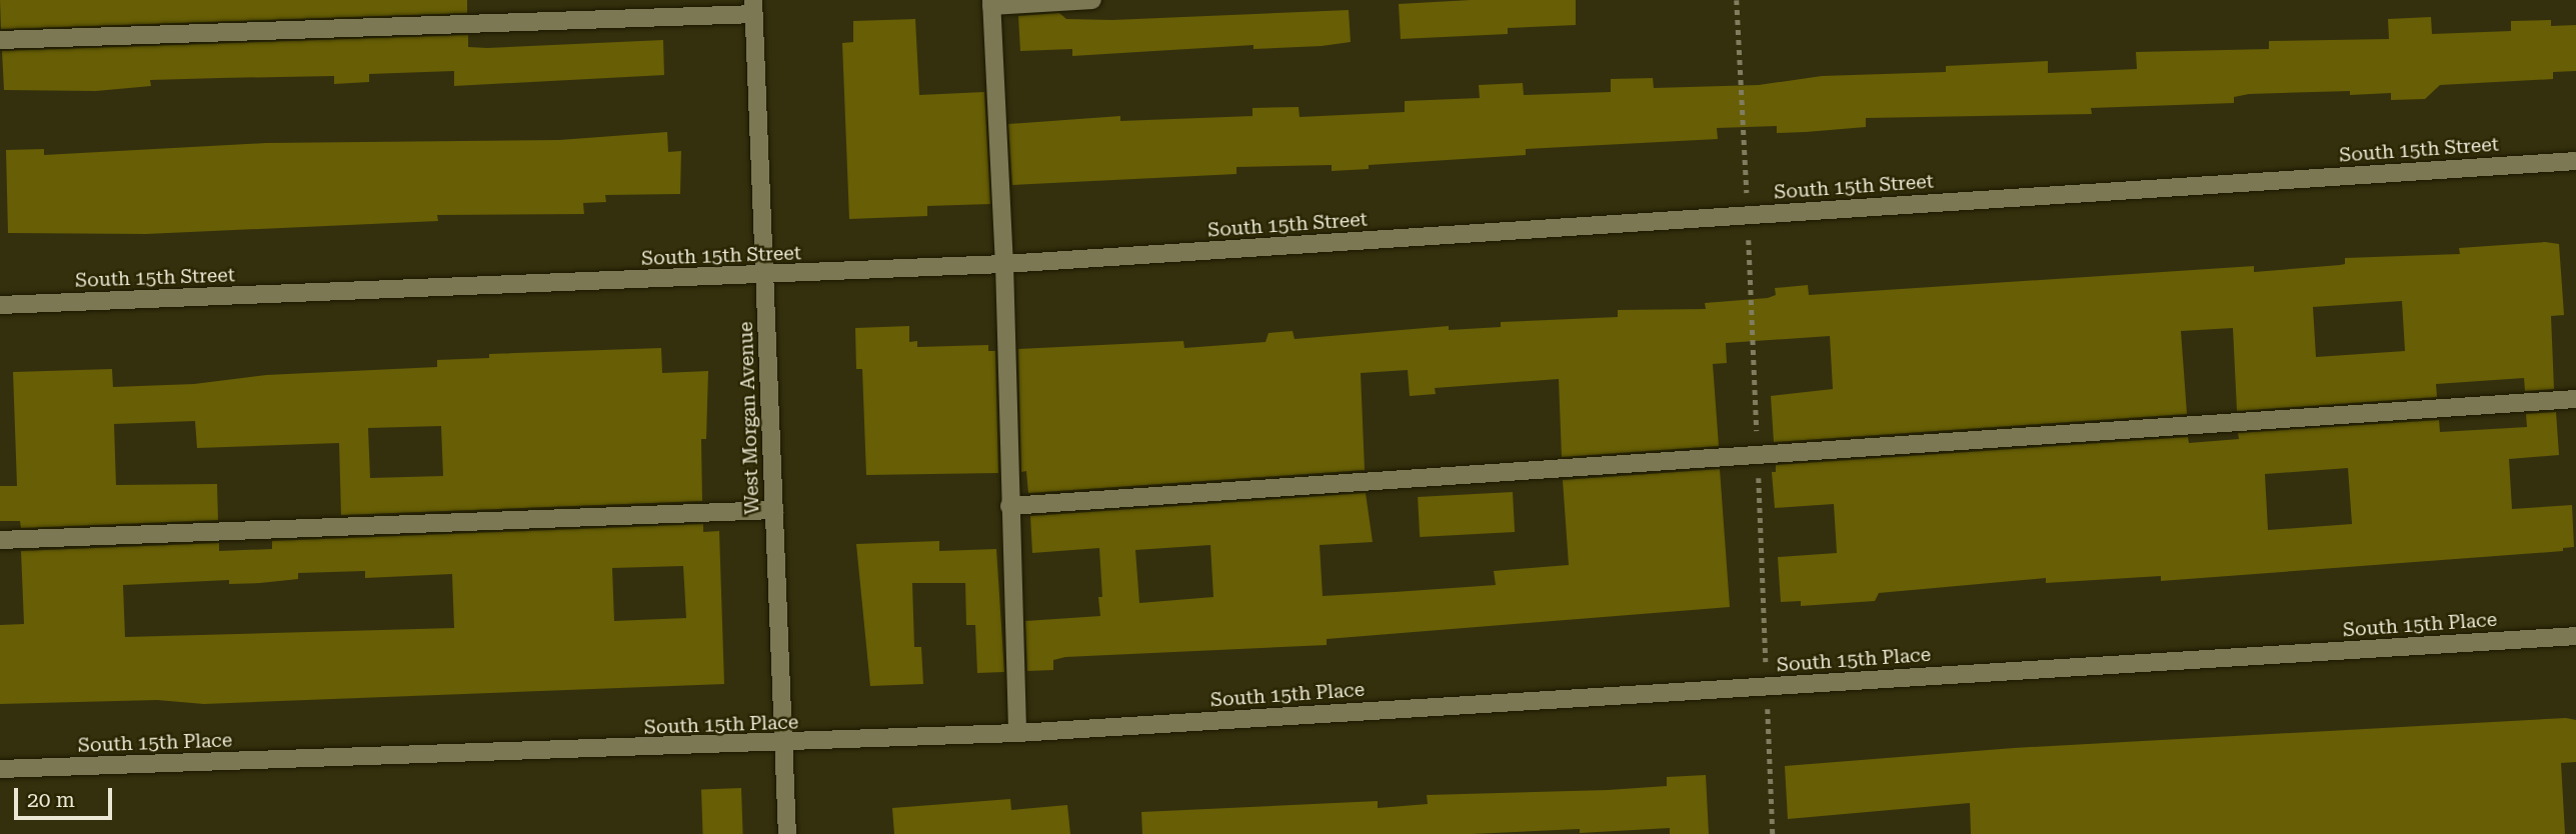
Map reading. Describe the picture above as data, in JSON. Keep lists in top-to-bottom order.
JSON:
{
  "streets": {
    "street": ["South 15th Street", "West Morgan Avenue", "South 15th Place"]
  },
  "crossings": [
    ["South 15th Street", "West Morgan Avenue"],
    ["West Morgan Avenue", "South 15th Place"]
  ],
  "scale_bar": "20 m"
}
